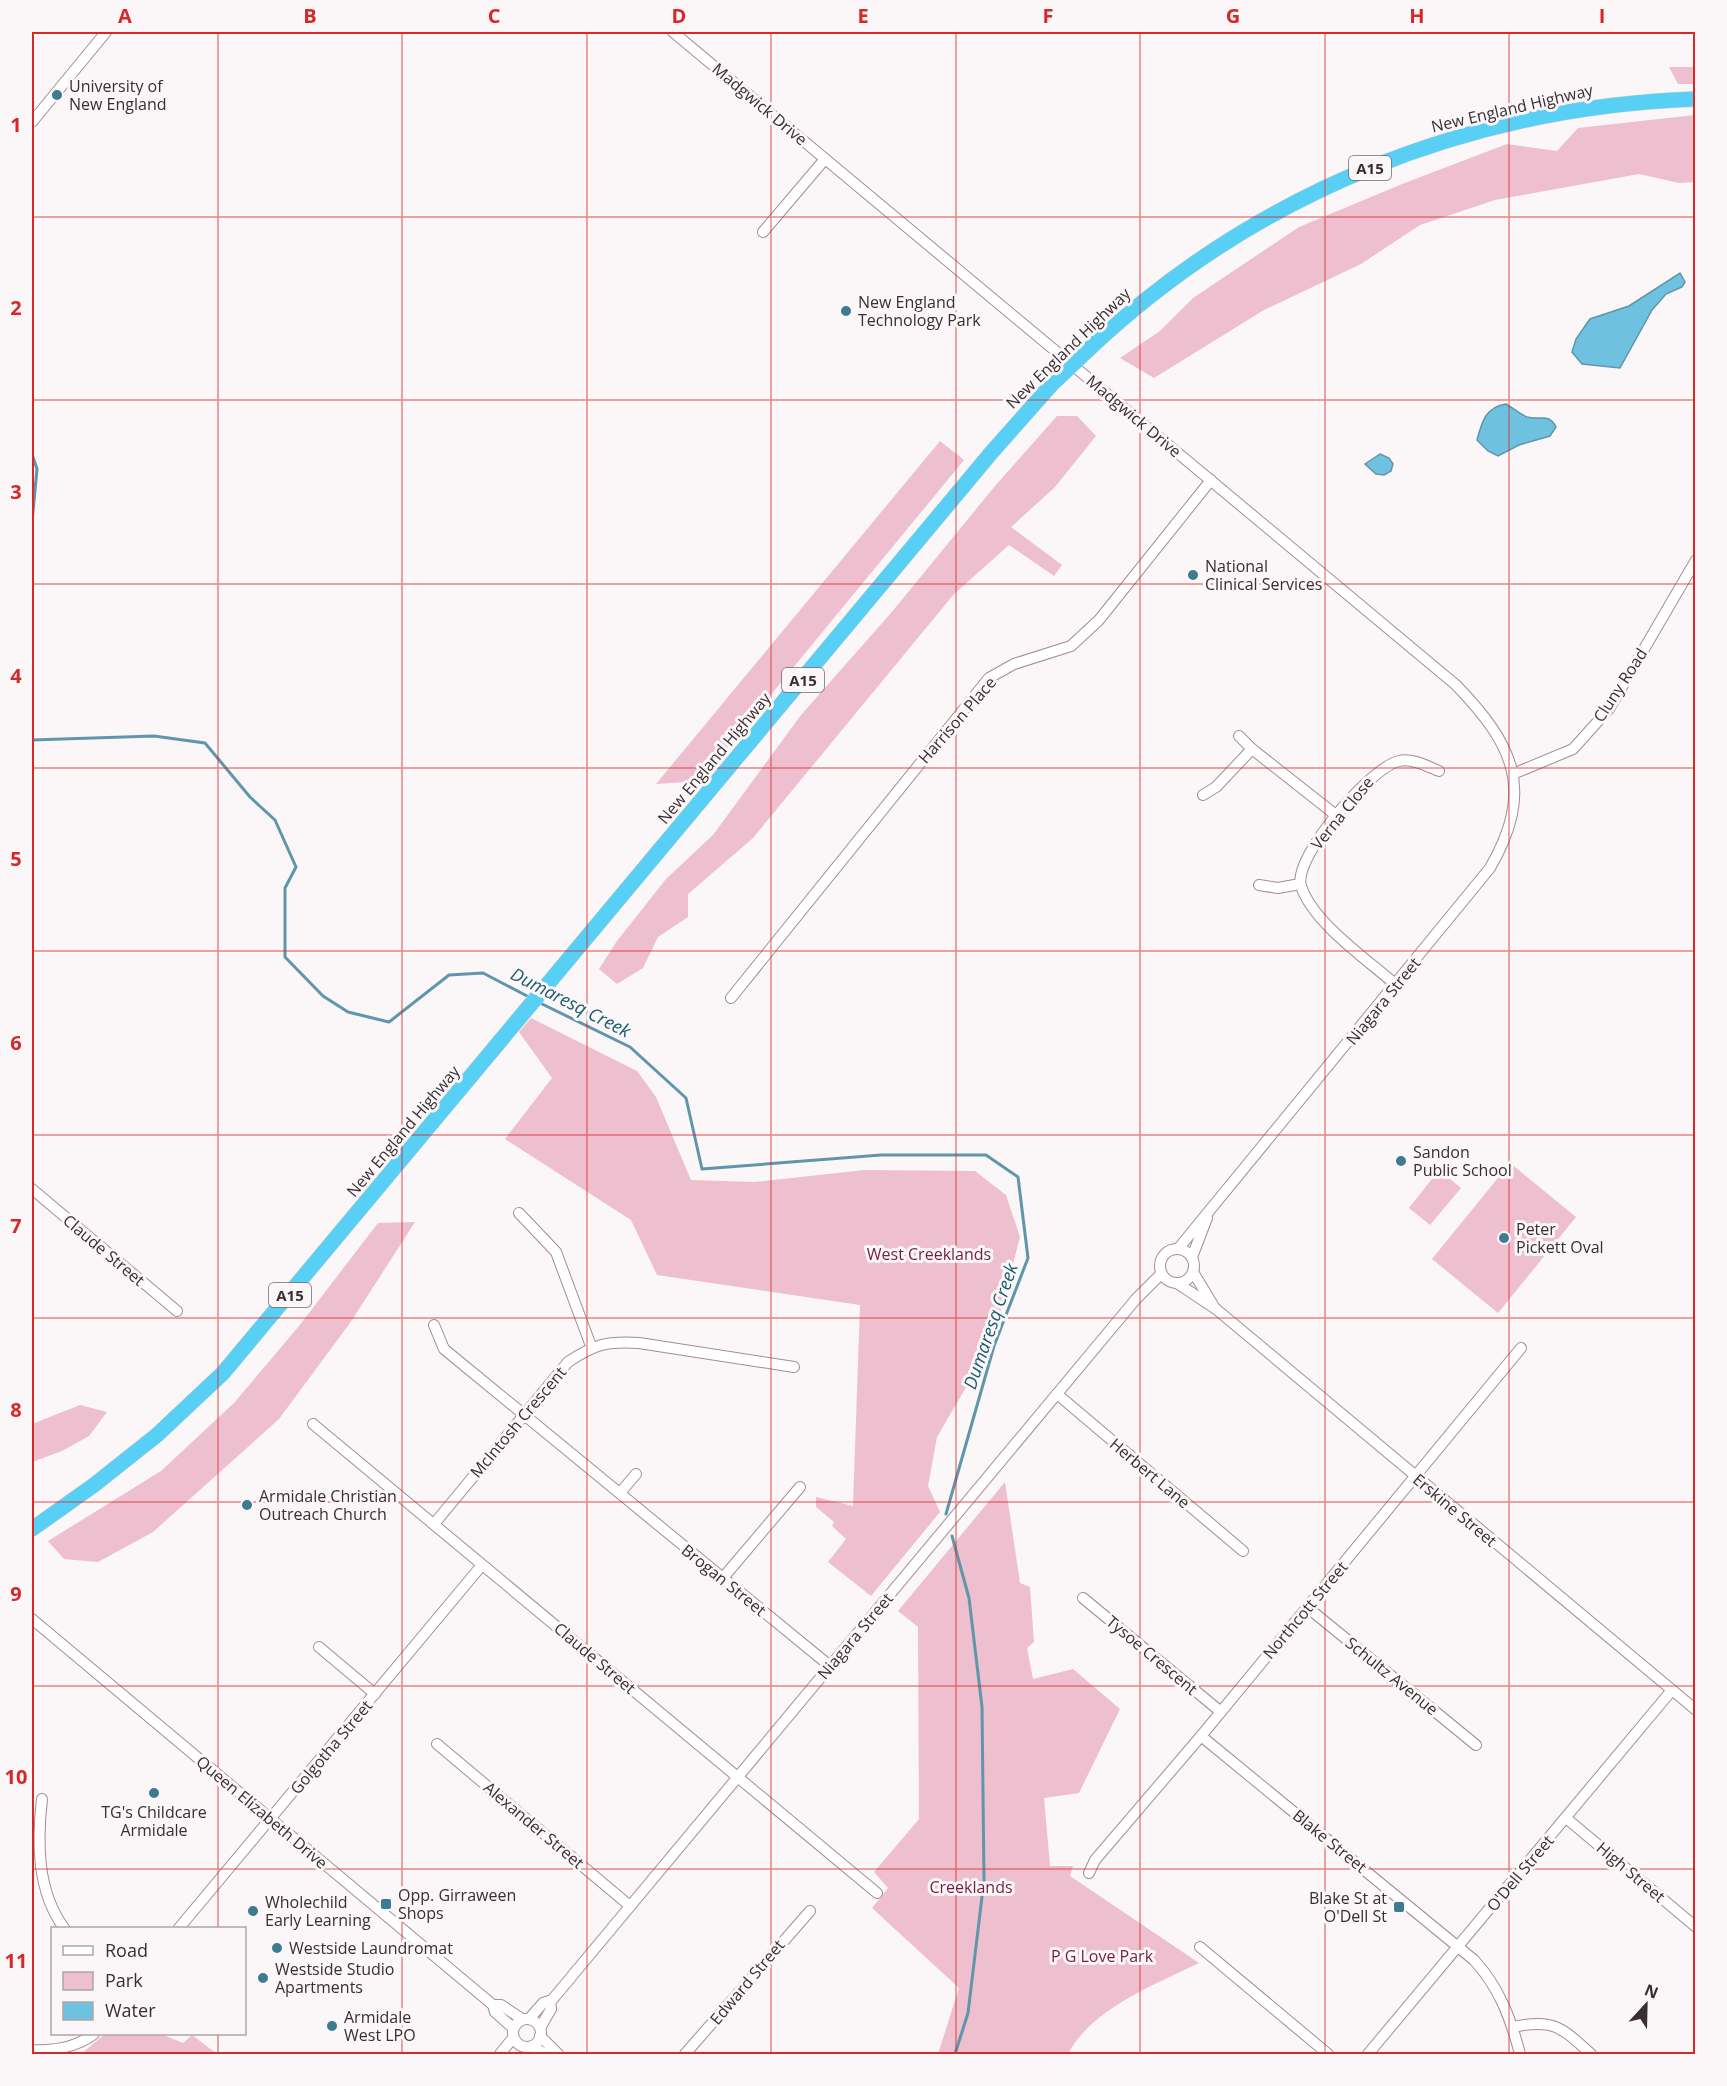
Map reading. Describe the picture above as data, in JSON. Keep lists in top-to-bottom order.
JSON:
{
  "streets": {
    "highway": ["New England Highway", "A15"],
    "street": [
      "Madgwick Drive",
      "Cluny Road",
      "Harrison Place",
      "Verna Close",
      "Niagara Street",
      "Claude Street",
      "McIntosh Crescent",
      "Herbert Lane",
      "Erskine Street",
      "Brogan Street",
      "Northcott Street",
      "Tysoe Crescent",
      "Schultz Avenue",
      "Golgotha Street",
      "Queen Elizabeth Drive",
      "Alexander Street",
      "Blake Street",
      "High Street",
      "O'Dell Street",
      "Edward Street"
    ]
  },
  "crossings": [
    ["Madgwick Drive", "Cluny Road"],
    ["Madgwick Drive", "Harrison Place"],
    ["Madgwick Drive", "Niagara Street"],
    ["Cluny Road", "Niagara Street"],
    ["Niagara Street", "Claude Street"],
    ["Niagara Street", "Herbert Lane"],
    ["Niagara Street", "Erskine Street"],
    ["Niagara Street", "Brogan Street"],
    ["Niagara Street", "Queen Elizabeth Drive"],
    ["Niagara Street", "Alexander Street"],
    ["Claude Street", "McIntosh Crescent"],
    ["Claude Street", "Golgotha Street"],
    ["McIntosh Crescent", "Brogan Street"],
    ["Erskine Street", "Northcott Street"],
    ["Erskine Street", "O'Dell Street"],
    ["Northcott Street", "Tysoe Crescent"],
    ["Northcott Street", "Schultz Avenue"],
    ["Northcott Street", "Blake Street"],
    ["Golgotha Street", "Queen Elizabeth Drive"],
    ["Blake Street", "O'Dell Street"],
    ["High Street", "O'Dell Street"]
  ],
  "water": ["Dumaresq Creek"],
  "parks": ["West Creeklands", "Creeklands", "P G Love Park"],
  "places": {
    "other": [
      "University of New England",
      "New England Technology Park",
      "National Clinical Services",
      "Sandon Public School",
      "Peter Pickett Oval",
      "Armidale Christian Outreach Church",
      "TG's Childcare Armidale",
      "Wholechild Early Learning",
      "Westside Laundromat",
      "Westside Studio Apartments",
      "Armidale West LPO"
    ],
    "transit": ["Opp. Girraween Shops", "Blake St at O'Dell St"]
  },
  "legend": ["Road", "Park", "Water"],
  "north": "top",
  "grid": {
    "columns": [
      "A",
      "B",
      "C",
      "D",
      "E",
      "F",
      "G",
      "H",
      "I"
    ],
    "rows": [
      "1",
      "2",
      "3",
      "4",
      "5",
      "6",
      "7",
      "8",
      "9",
      "10",
      "11"
    ]
  }
}
